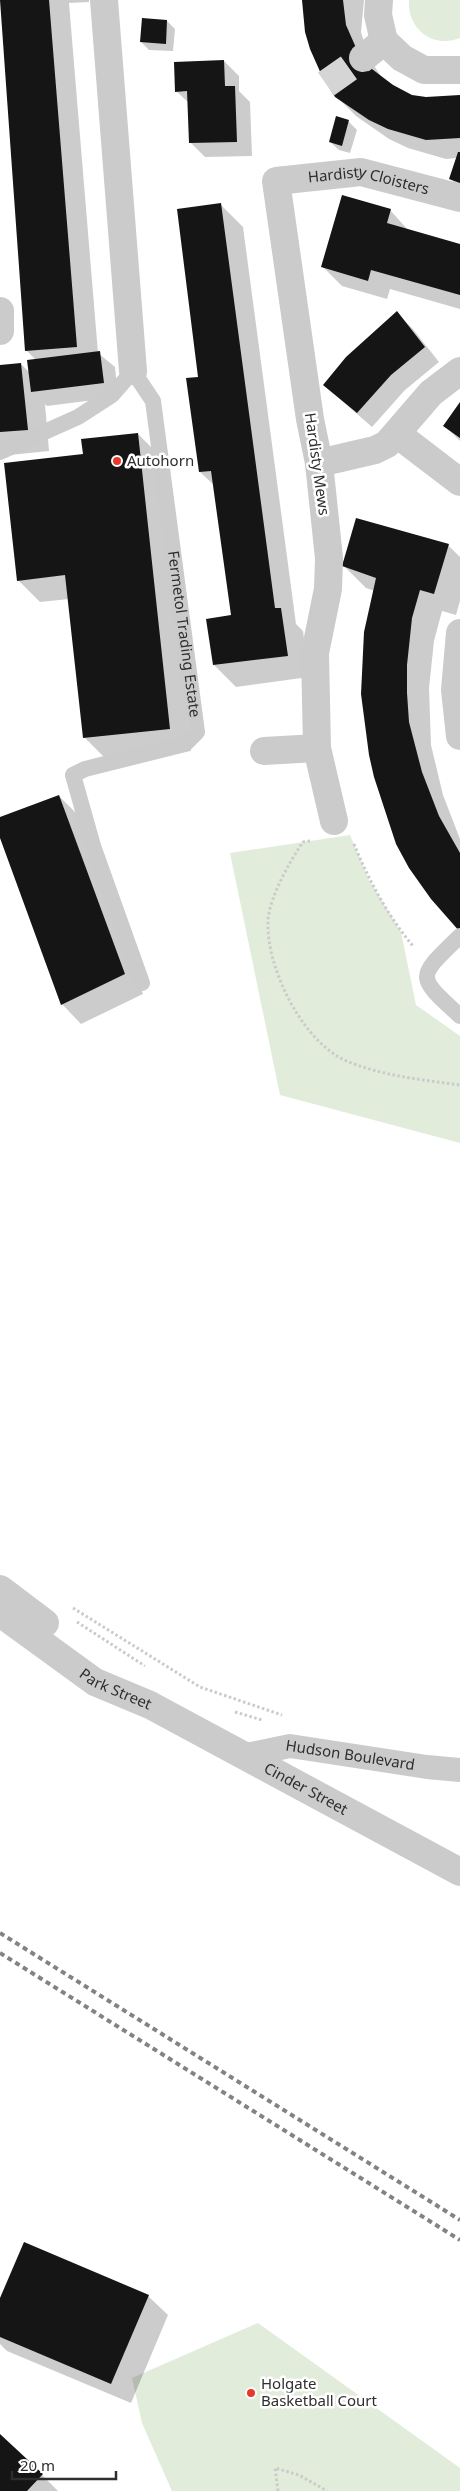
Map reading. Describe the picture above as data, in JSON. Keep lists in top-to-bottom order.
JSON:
{
  "streets": {
    "street": [
      "Hardisty Cloisters",
      "Hardisty Mews",
      "Park Street",
      "Hudson Boulevard",
      "Cinder Street"
    ],
    "lane": ["Fermetol Trading Estate"]
  },
  "crossings": [
    ["Hardisty Cloisters", "Hardisty Mews"],
    ["Park Street", "Cinder Street"],
    ["Hudson Boulevard", "Cinder Street"]
  ],
  "places": ["Autohorn", "Holgate Basketball Court"],
  "scale_bar": "20 m"
}
